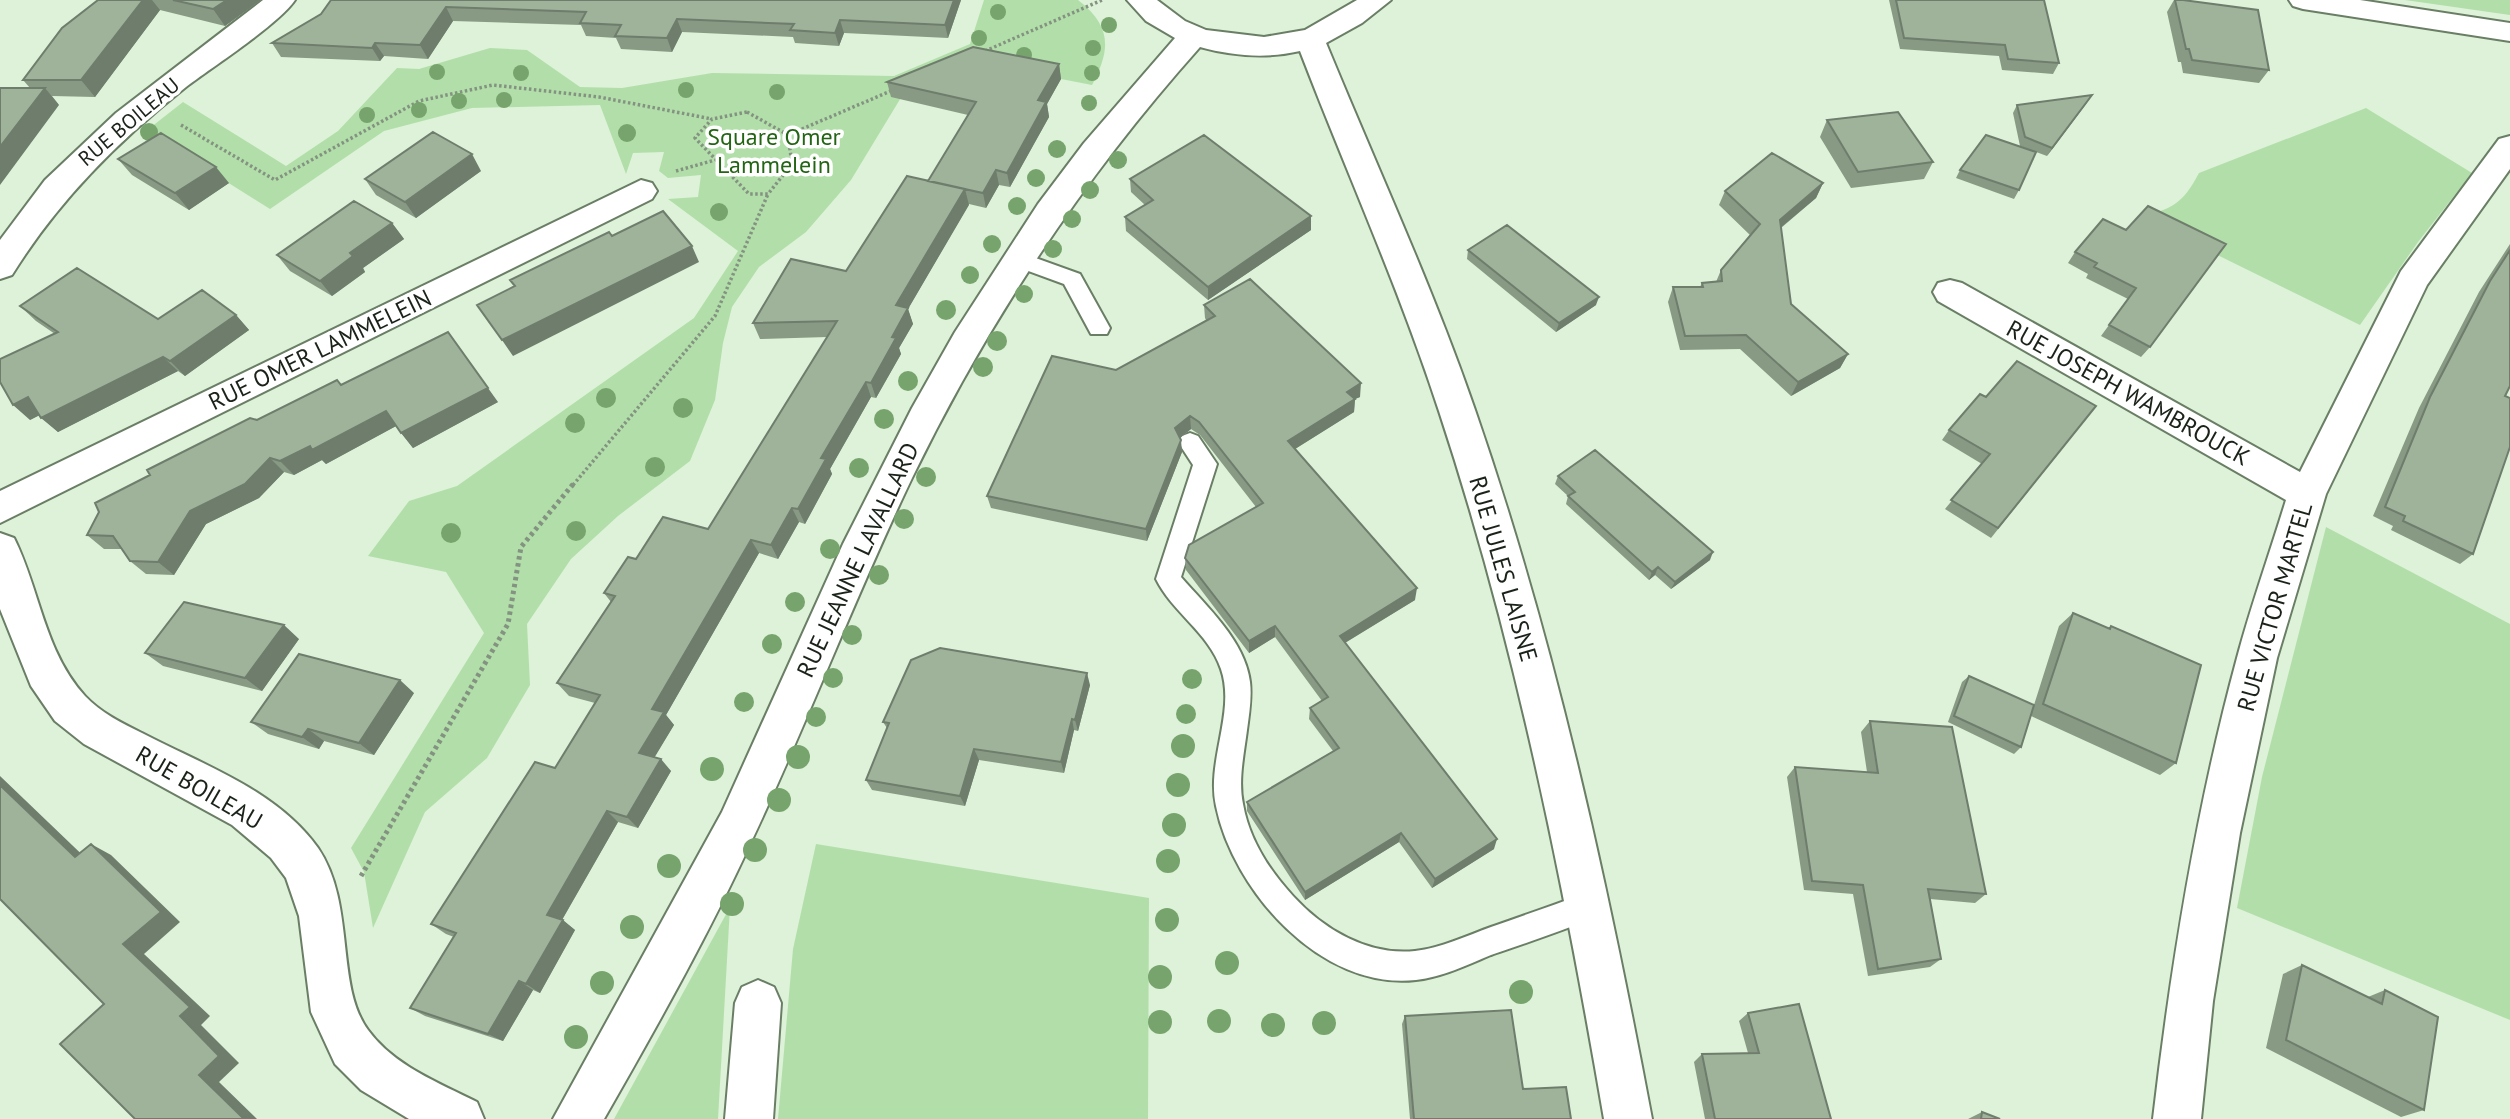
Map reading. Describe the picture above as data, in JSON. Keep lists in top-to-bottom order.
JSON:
{
  "streets": {
    "street": [
      "RUE BOILEAU",
      "RUE OMER LAMMELEIN",
      "RUE JOSEPH WAMBROUCK",
      "RUE JEANNE LAVALLARD",
      "RUE JULES LAISNE",
      "RUE VICTOR MARTEL"
    ]
  },
  "crossings": [
    ["RUE JOSEPH WAMBROUCK", "RUE VICTOR MARTEL"]
  ],
  "parks": ["Square Omer Lammelein"]
}
